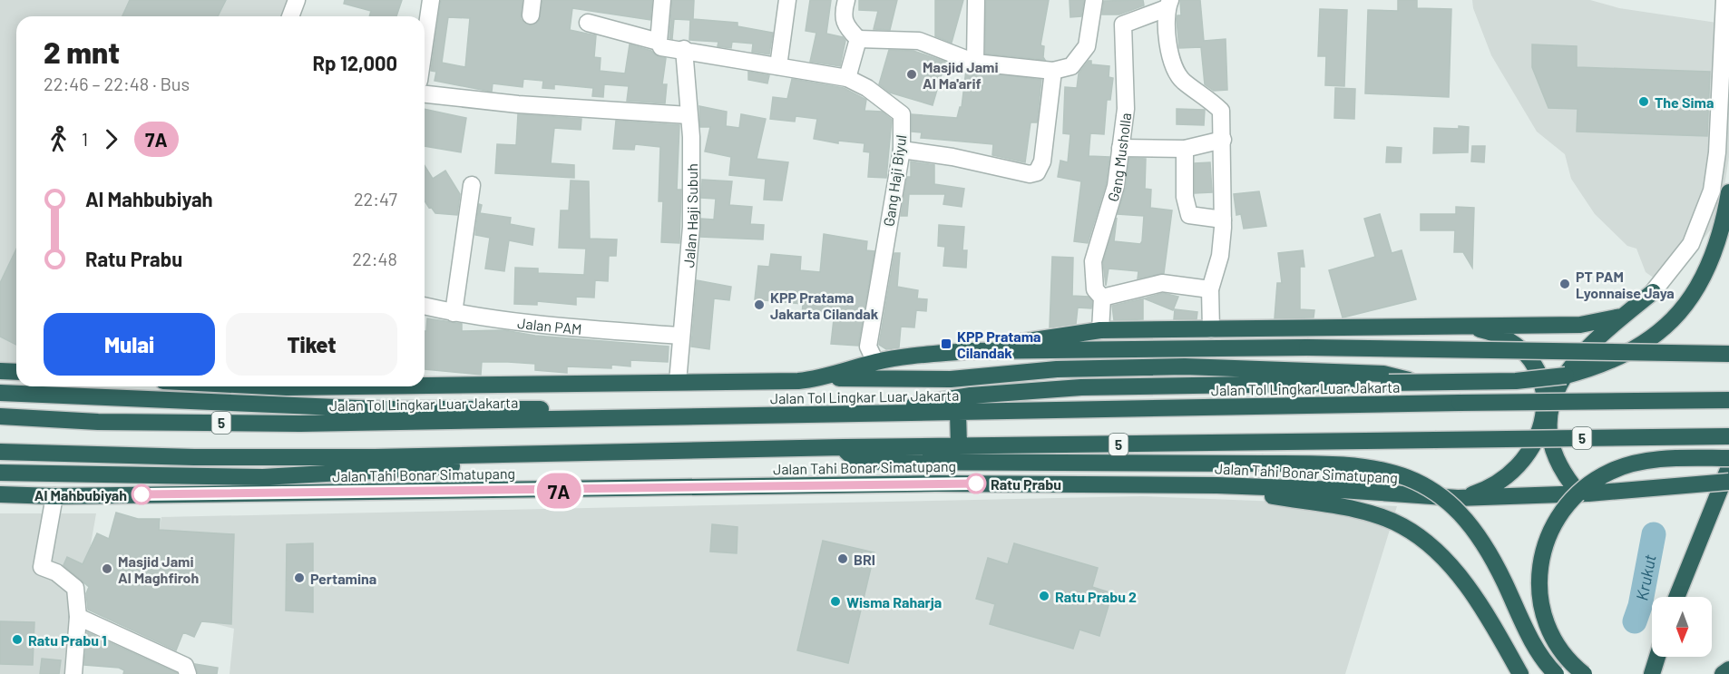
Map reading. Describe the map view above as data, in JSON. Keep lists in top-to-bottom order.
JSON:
{
  "streets": {
    "highway": ["Jalan Tol Lingkar Luar Jakarta", "5", "Jalan Tahi Bonar Simatupang"],
    "street": [
      "Gang Musholla",
      "Gang Haji Biyul",
      "Jalan Haji Subuh",
      "Jalan PAM"
    ]
  },
  "crossings": [
    ["Jalan Haji Subuh", "Jalan PAM"]
  ],
  "water": ["Krukut"],
  "places": {
    "other": [
      "Masjid Jami Al Ma'arif",
      "The Sima",
      "PT PAM Lyonnaise Jaya",
      "KPP Pratama Jakarta Cilandak",
      "Ratu Prabu",
      "Al Mahbubiyah",
      "BRI",
      "Masjid Jami Al Maghfiroh",
      "Pertamina",
      "Ratu Prabu 2",
      "Wisma Raharja",
      "Ratu Prabu 1"
    ],
    "transit": ["KPP Pratama Cilandak"]
  },
  "lines": ["bus line 7A"],
  "north": "bottom",
  "page": {
    "on_map": "7A",
    "heading": ["2 mnt", "22:46 – 22:48 · Bus", "Rp 12,000"],
    "legs": ["1", "7A"],
    "list": [
      {
        "name": "Al Mahbubiyah",
        "value": "22:47"
      },
      {
        "name": "Ratu Prabu",
        "value": "22:48"
      }
    ],
    "buttons": ["Mulai", "Tiket"]
  }
}
